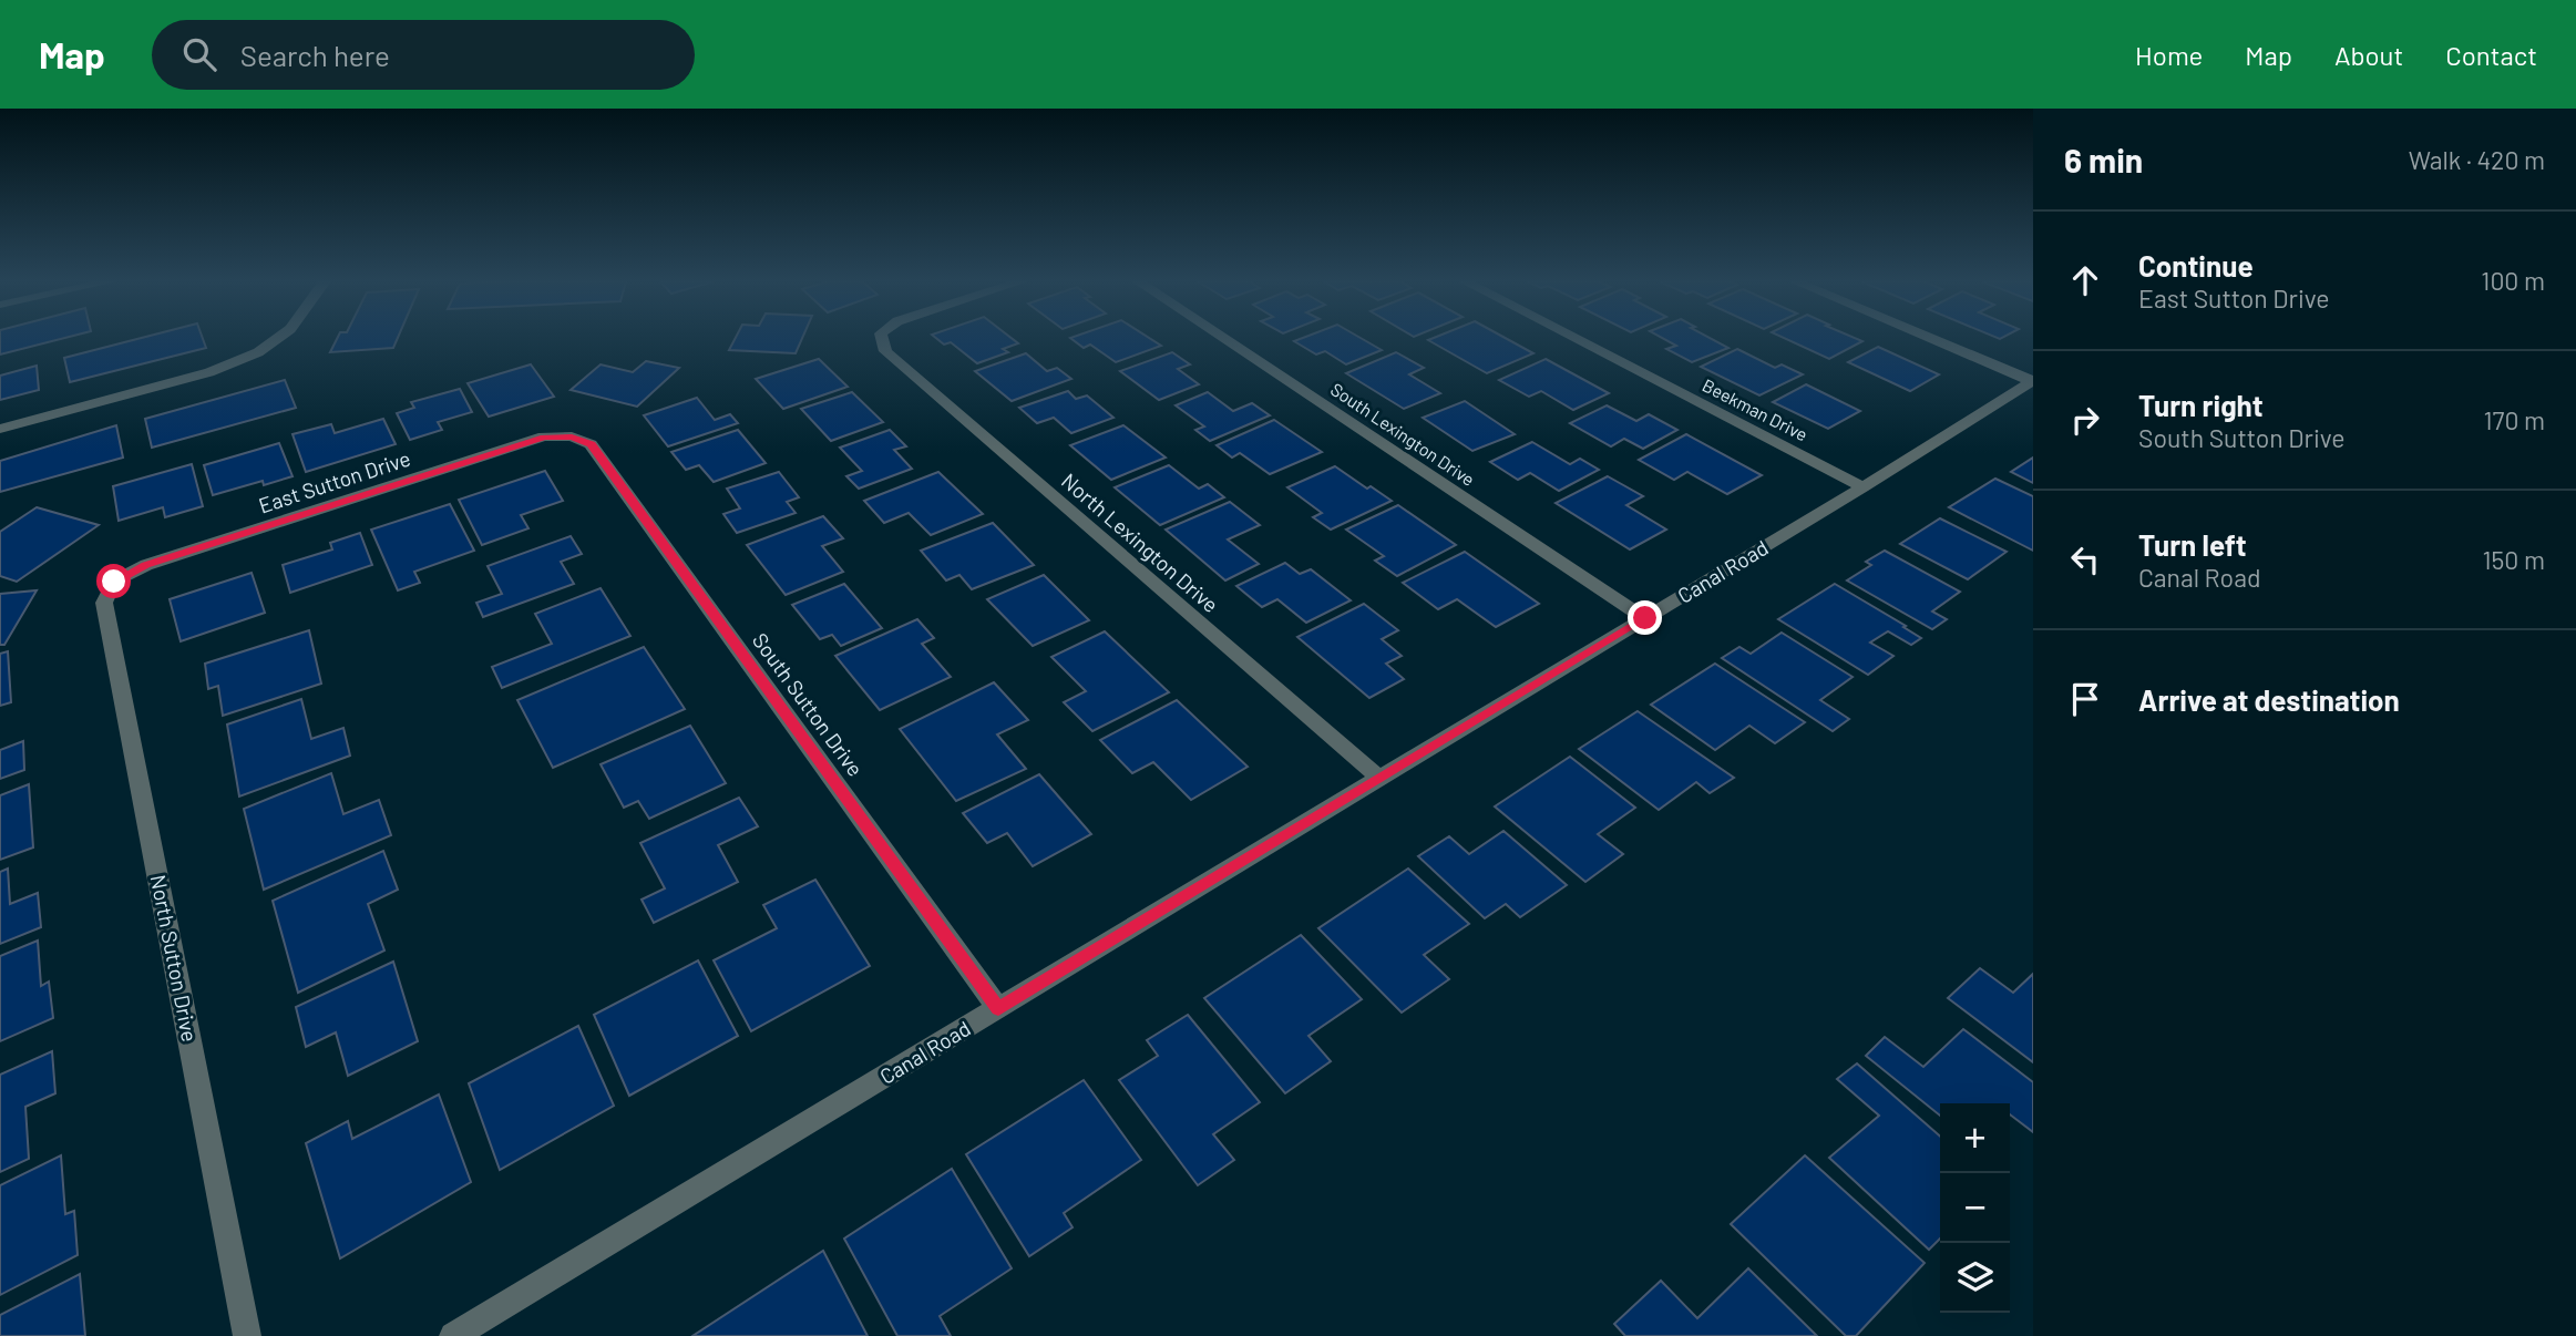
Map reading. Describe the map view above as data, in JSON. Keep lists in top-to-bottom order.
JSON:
{
  "streets": {
    "street": [
      "Beekman Drive",
      "South Lexington Drive",
      "East Sutton Drive",
      "North Lexington Drive",
      "Canal Road",
      "South Sutton Drive",
      "North Sutton Drive"
    ]
  },
  "crossings": [
    ["Beekman Drive", "Canal Road"],
    ["South Lexington Drive", "Canal Road"],
    ["East Sutton Drive", "South Sutton Drive"],
    ["East Sutton Drive", "North Sutton Drive"],
    ["North Lexington Drive", "Canal Road"],
    ["Canal Road", "South Sutton Drive"]
  ],
  "page": {
    "header": "Map",
    "search": "Search here",
    "nav": [
      "Home",
      "Map",
      "About",
      "Contact"
    ],
    "heading": ["6 min", "Walk · 420 m"],
    "list": [
      ["Continue", "East Sutton Drive", "100 m"],
      ["Turn right", "South Sutton Drive", "170 m"],
      ["Turn left", "Canal Road", "150 m"],
      "Arrive at destination"
    ],
    "map_buttons": ["+", "−"]
  }
}
